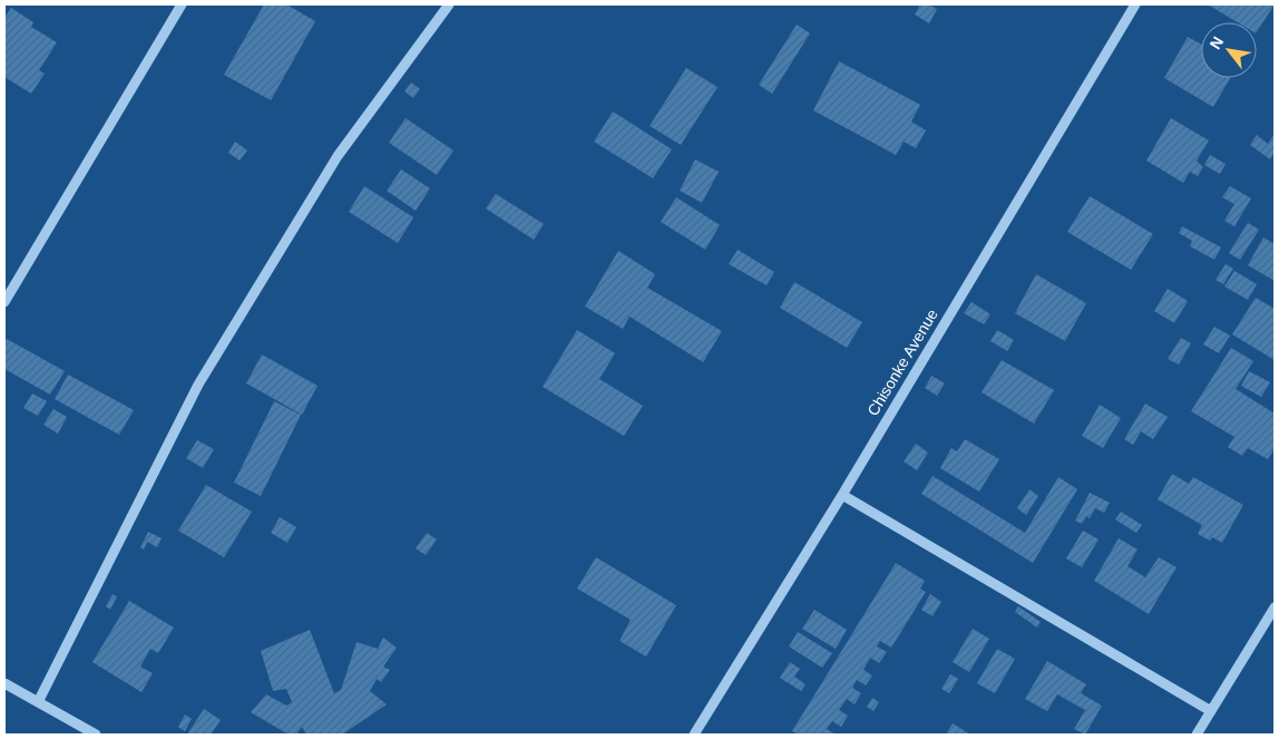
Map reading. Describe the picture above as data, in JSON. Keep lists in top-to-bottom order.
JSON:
{
  "streets": {
    "street": ["Chisonke Avenue"]
  },
  "north": "top left"
}
